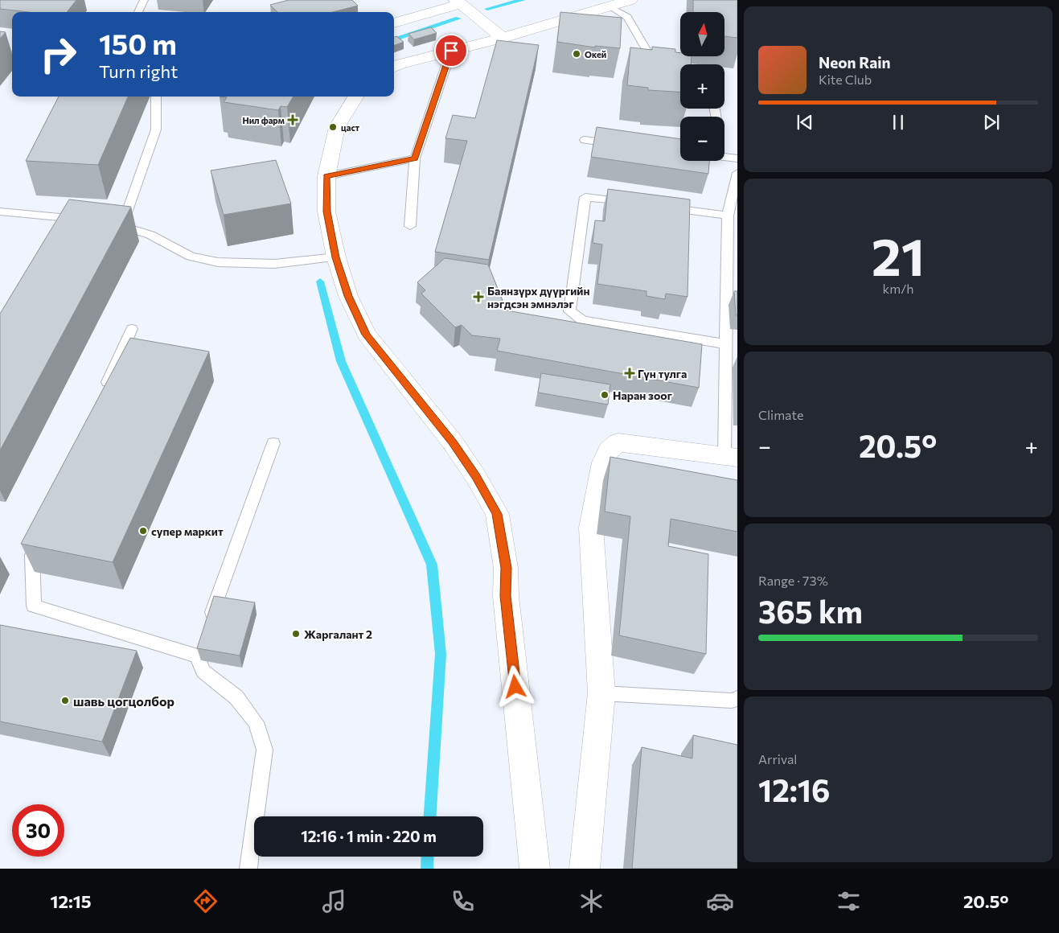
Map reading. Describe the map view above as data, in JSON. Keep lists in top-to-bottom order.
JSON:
{
  "places": {
    "other": [
      "Окей",
      "цаст",
      "Наран зоог",
      "супер маркит",
      "Жаргалант 2",
      "шавь цогцолбор"
    ],
    "health": ["Нил фарм", "Баянзүрх дүүргийн нэгдсэн эмнэлэг", "Гүн тулга"]
  },
  "north": "top",
  "page": {
    "map_buttons": ["+", "−"],
    "turn": ["150 m", "Turn right"],
    "song": ["Neon Rain", "Kite Club"],
    "tile": [
      ["21", "km/h"],
      "Climate",
      ["Range · 73%", "365 km"],
      ["Arrival", "12:16"]
    ],
    "heat": ["−", "20.5°", "+"],
    "limit": "30",
    "trip": "12:16 · 1 min · 220 m",
    "tabs": ["12:15", "20.5°"]
  }
}
